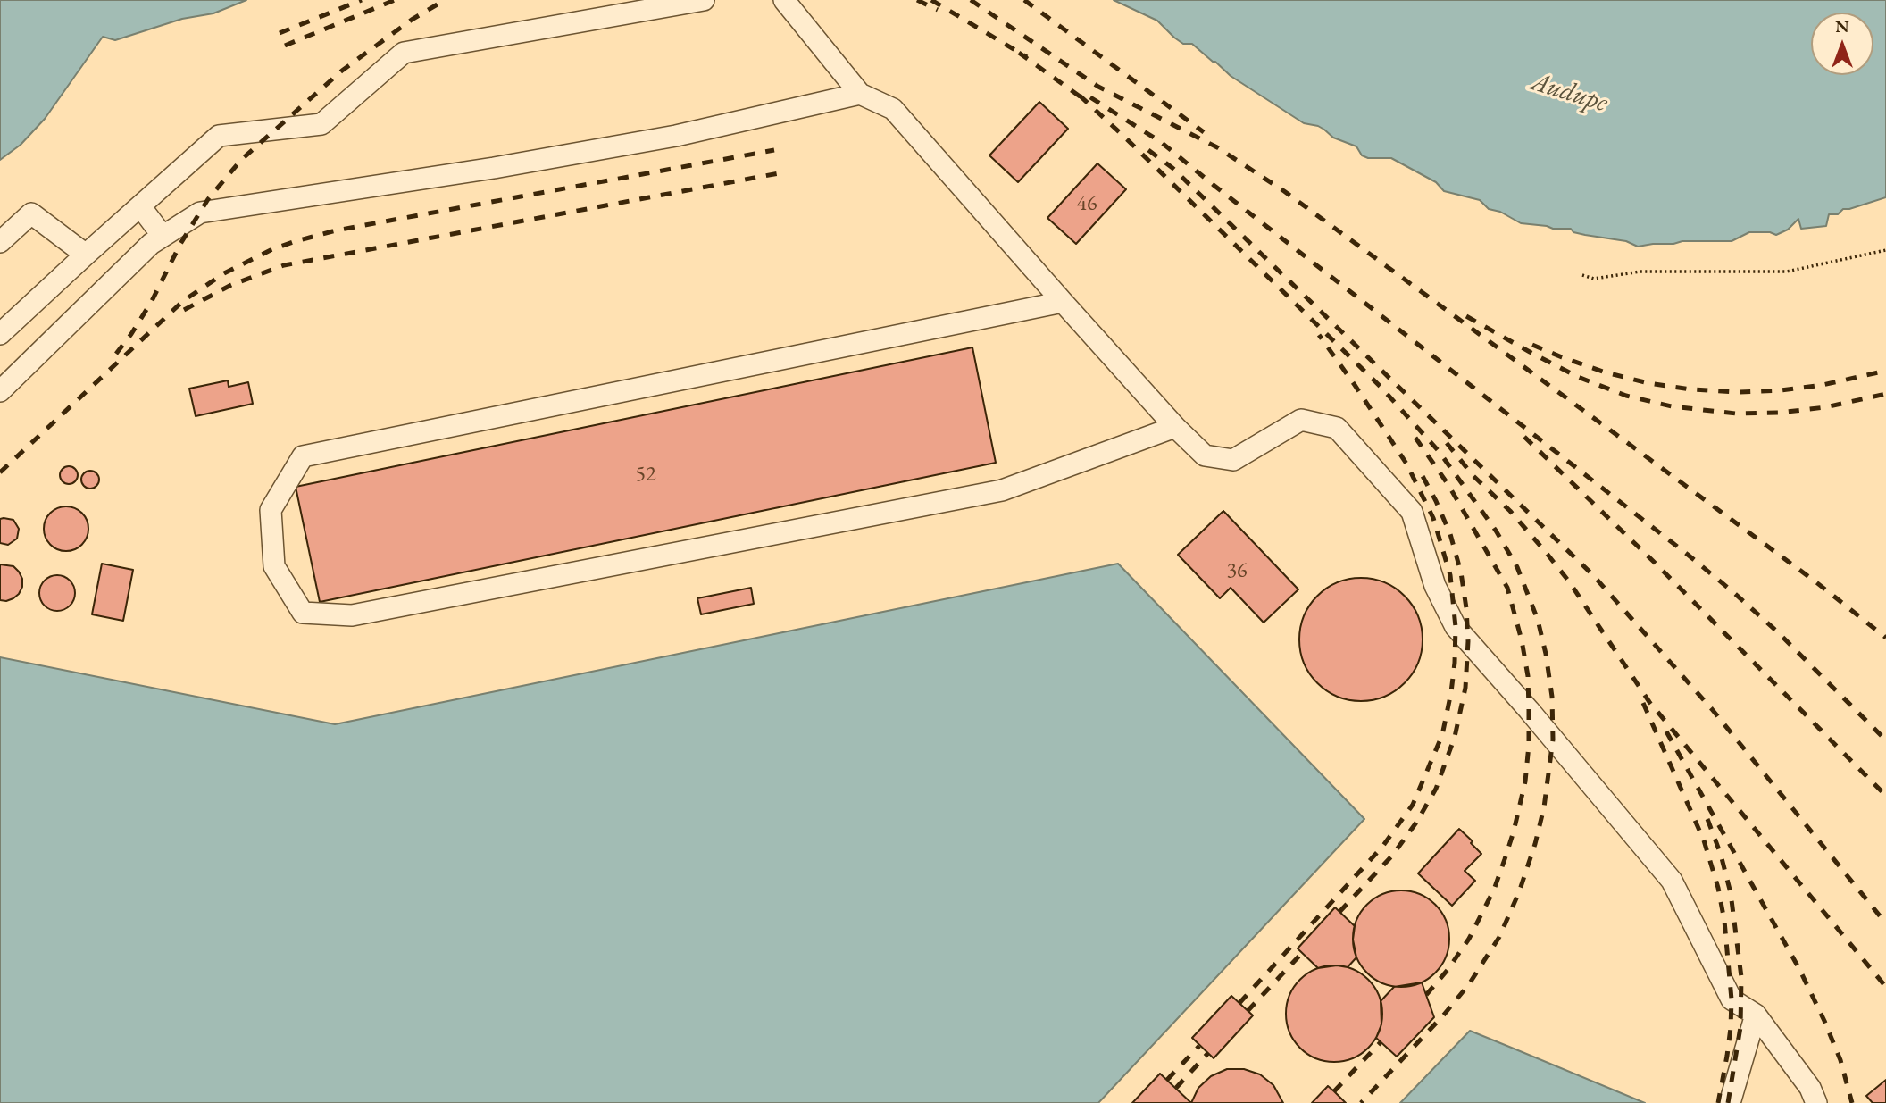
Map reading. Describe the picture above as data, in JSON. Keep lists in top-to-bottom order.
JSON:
{
  "water": ["Audupe"],
  "house_numbers": ["46", "52", "36"],
  "north": "top"
}
